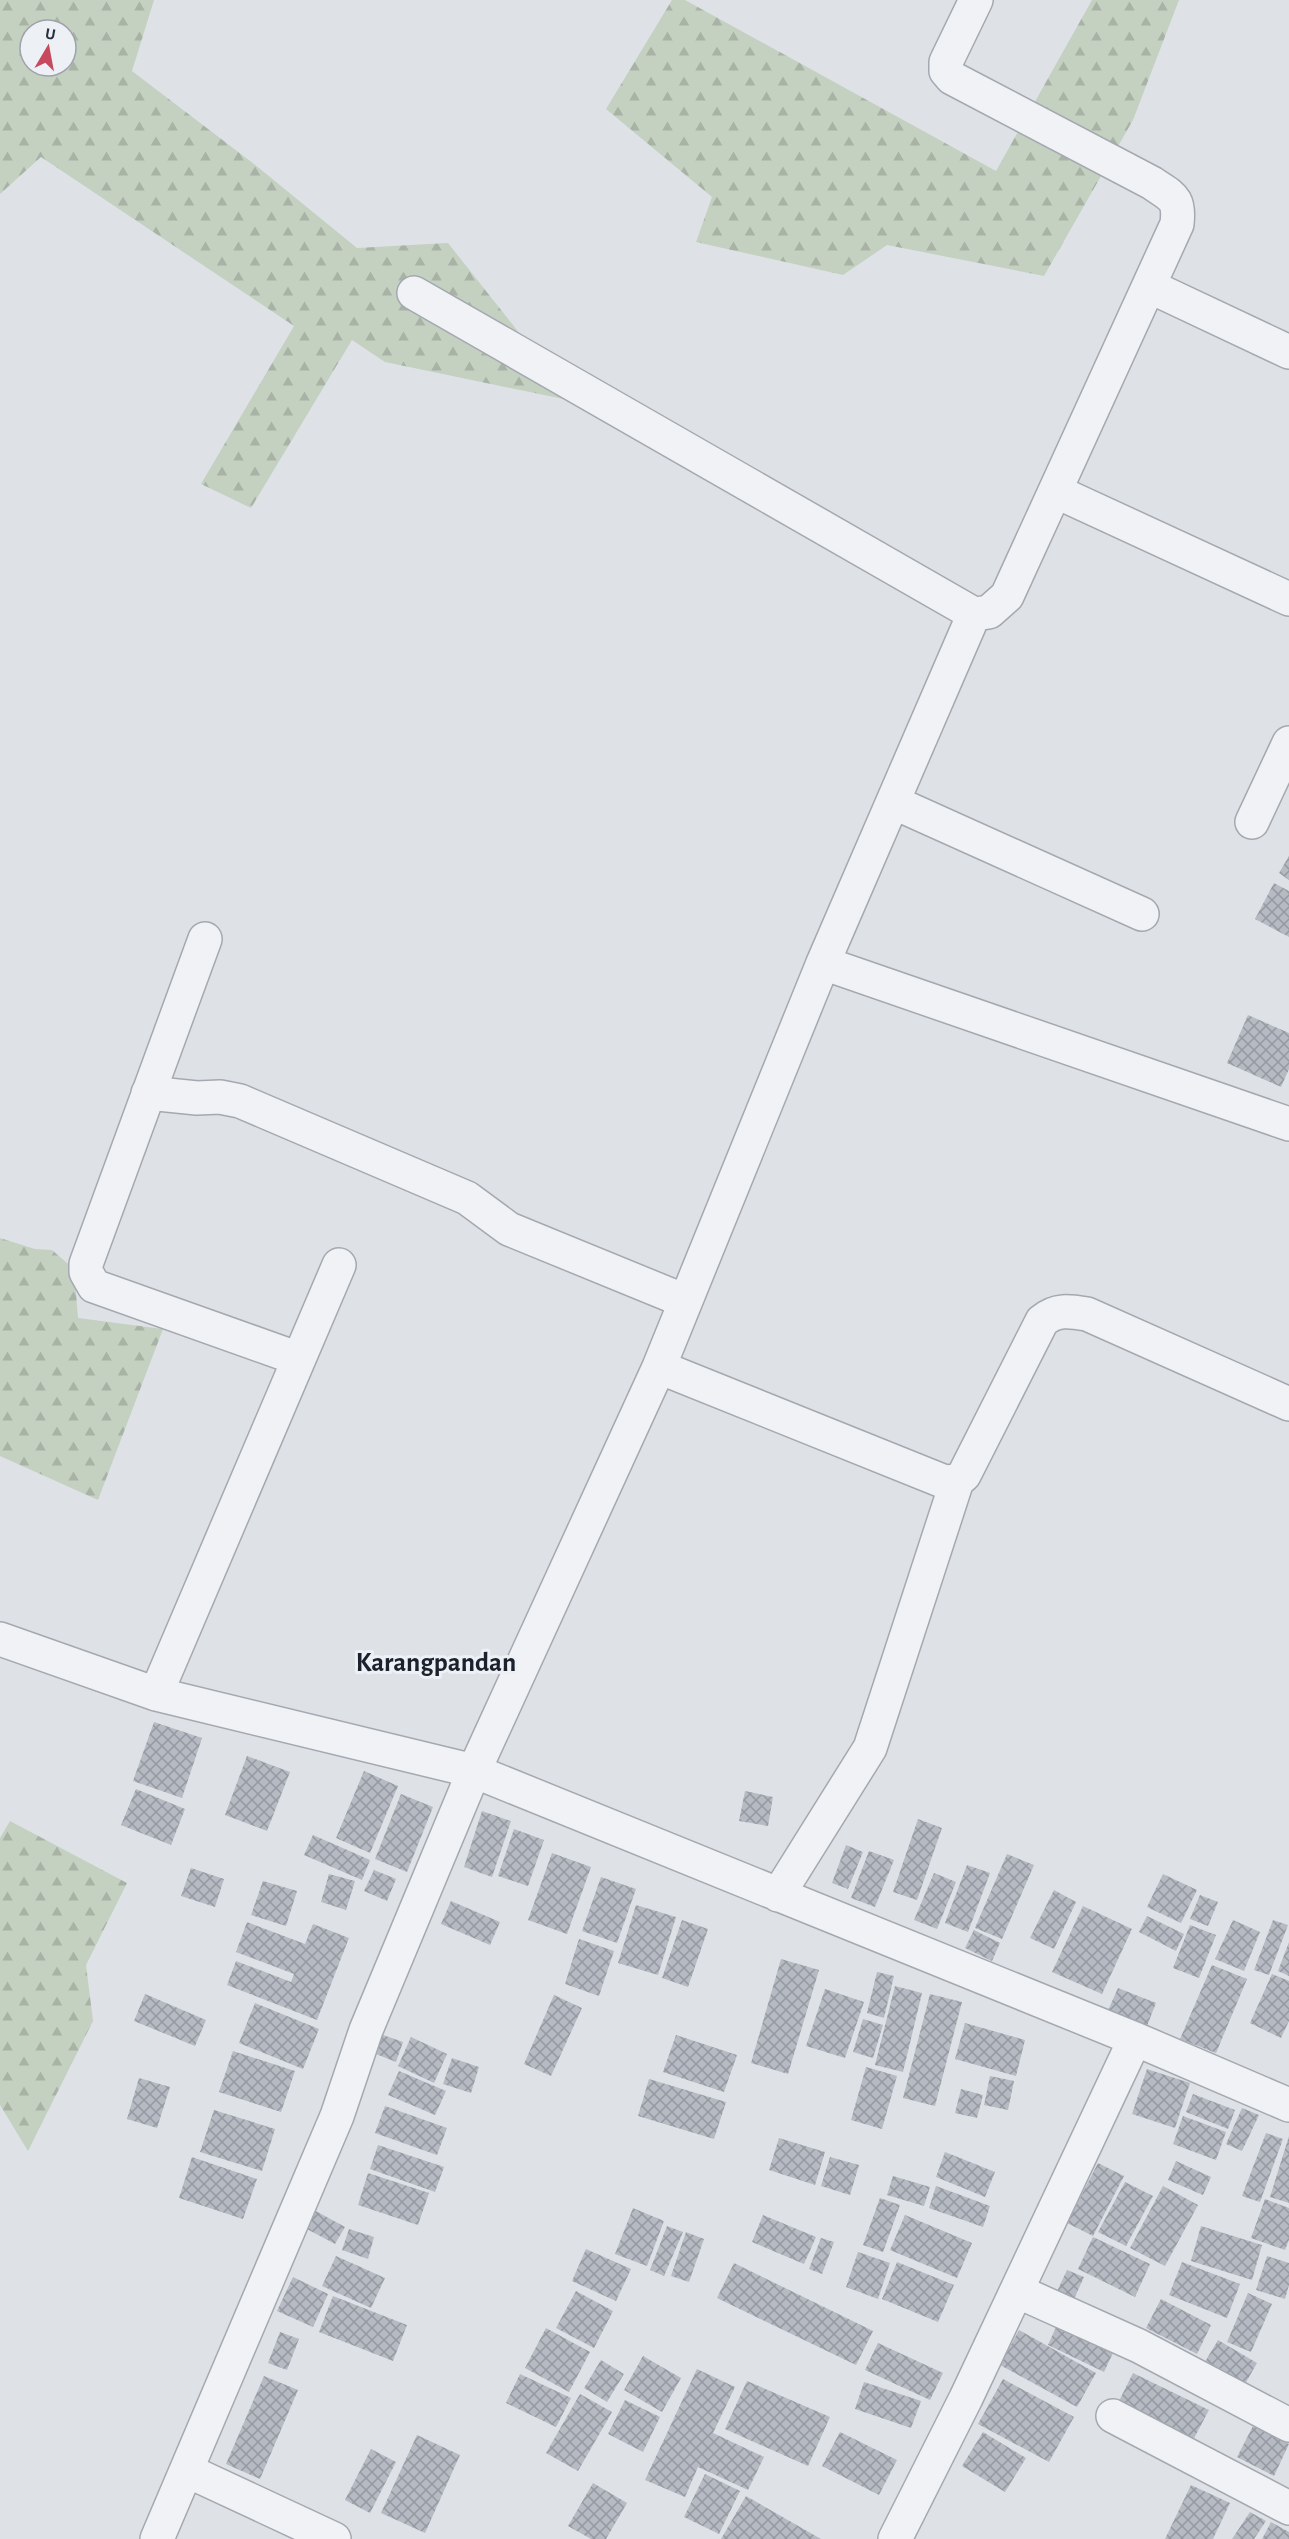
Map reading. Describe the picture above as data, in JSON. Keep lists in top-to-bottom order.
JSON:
{
  "districts": ["Karangpandan"],
  "north": "top"
}
